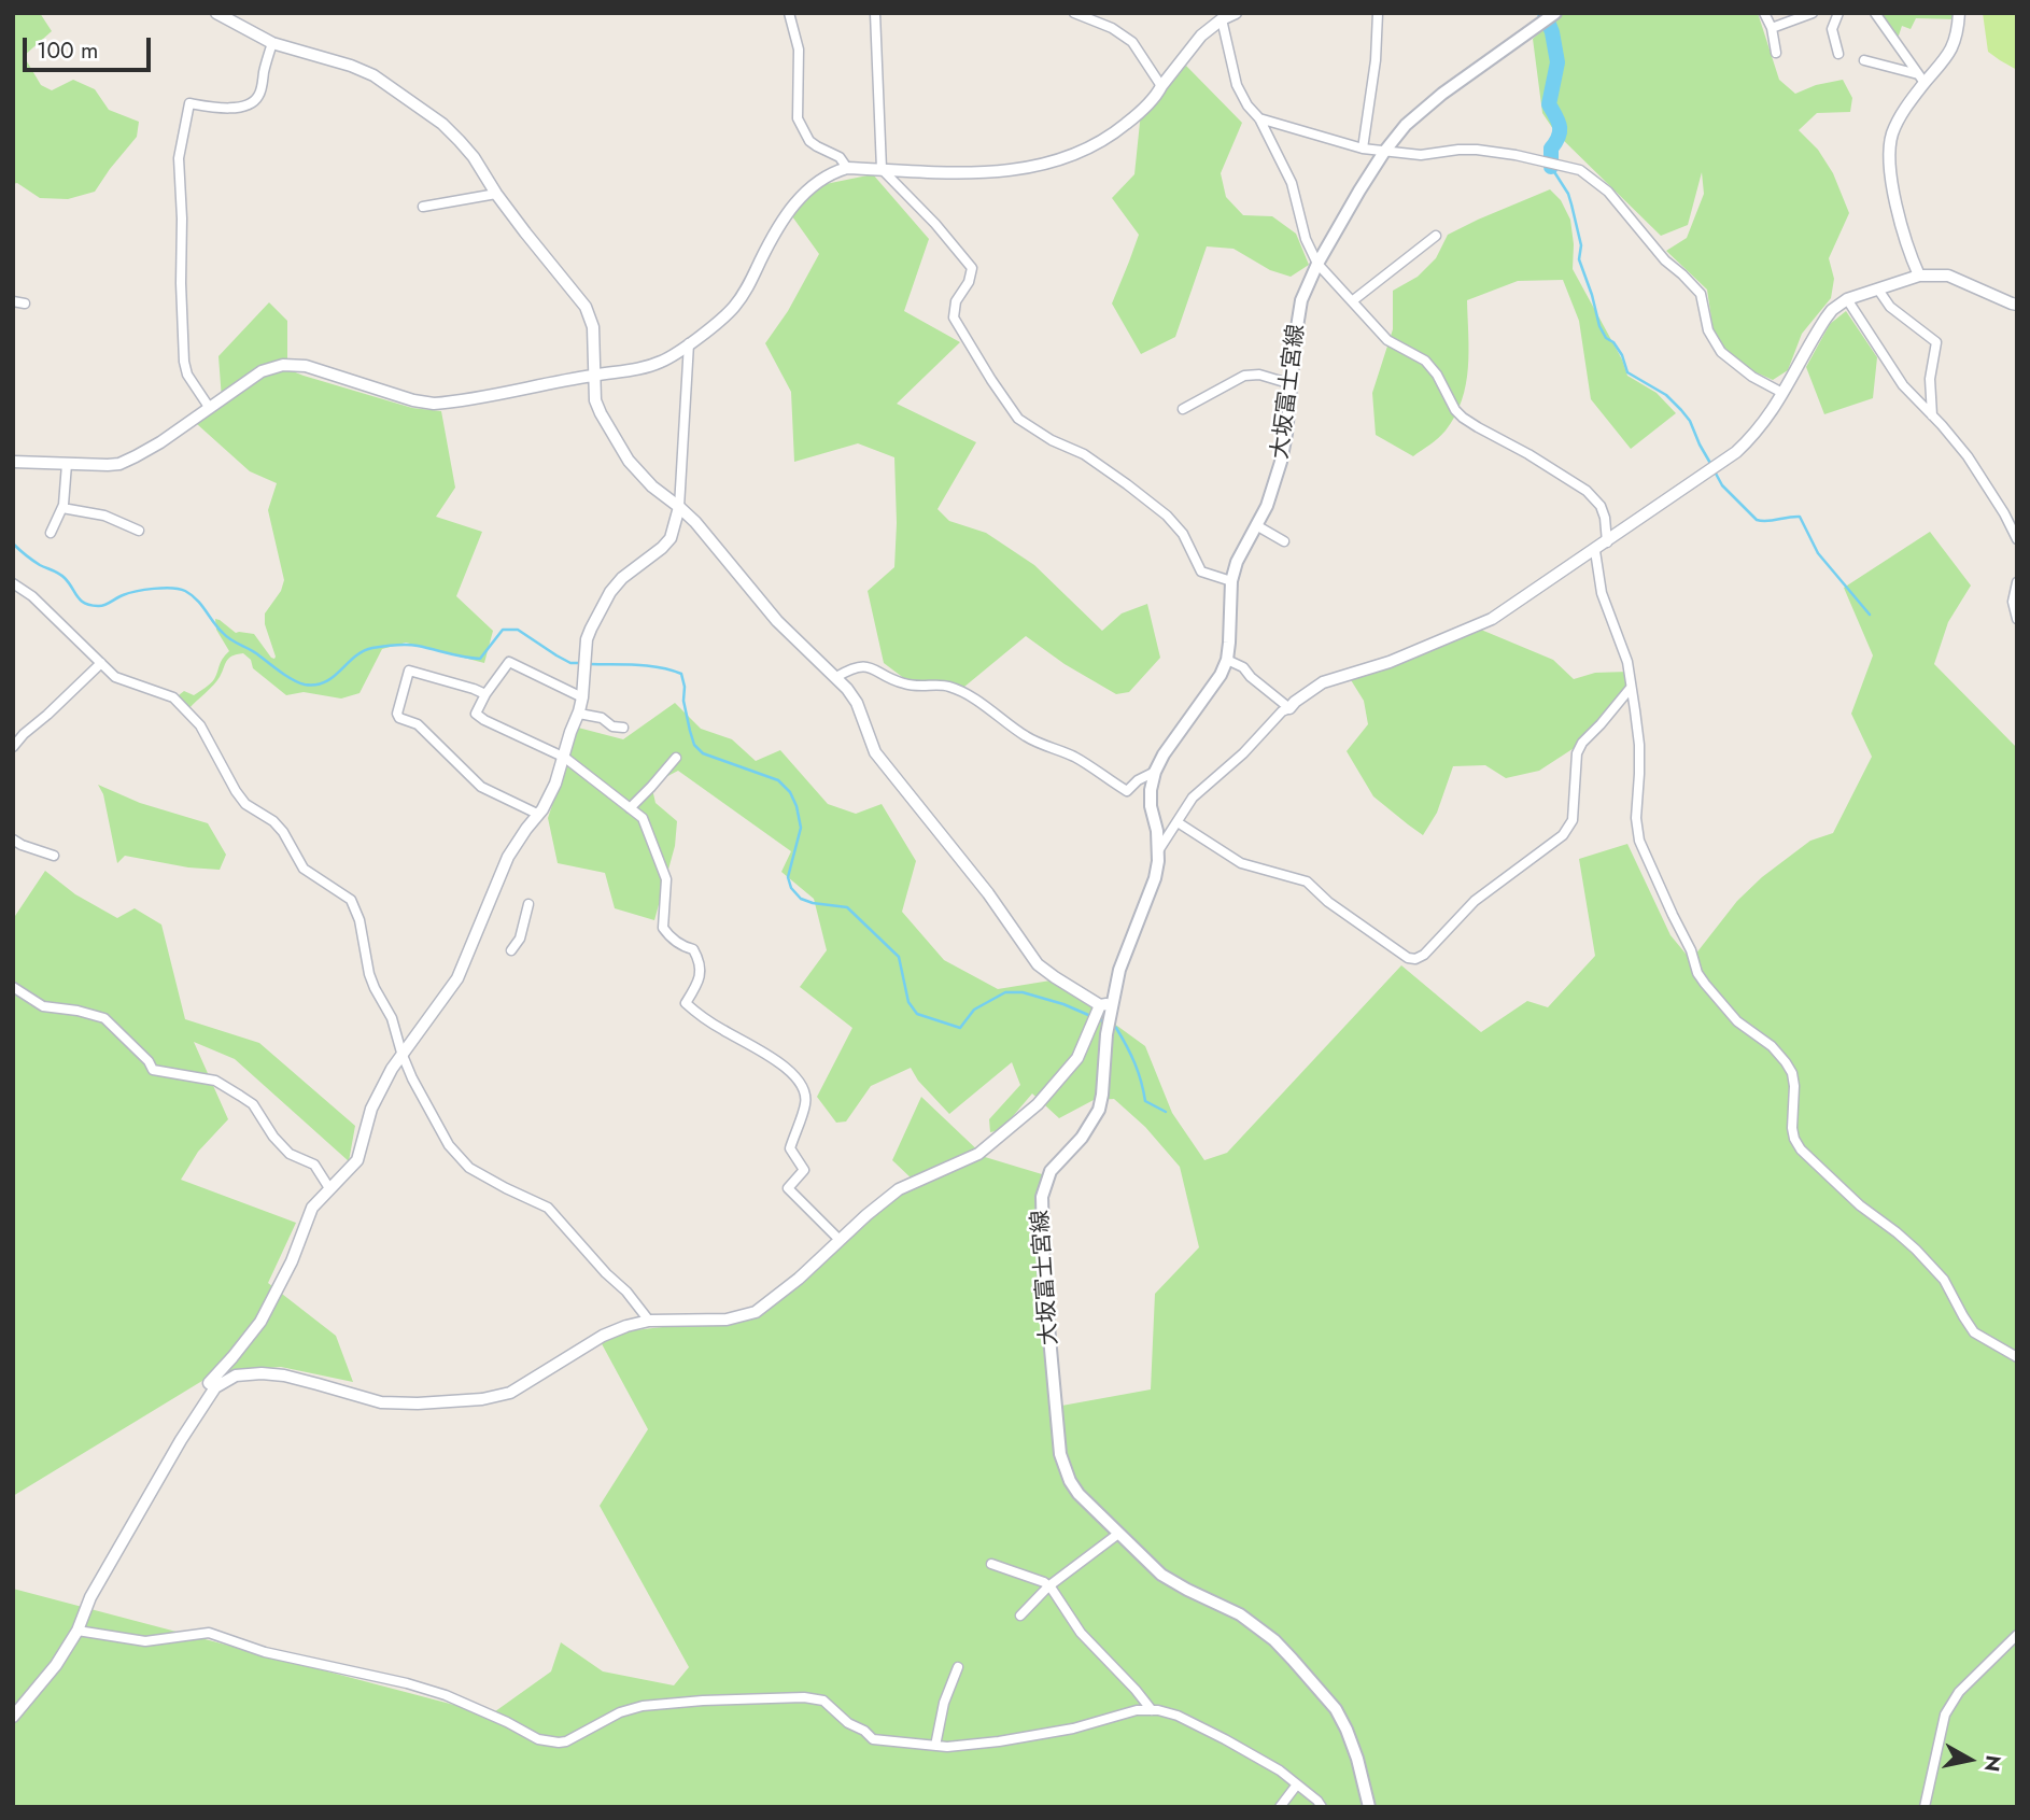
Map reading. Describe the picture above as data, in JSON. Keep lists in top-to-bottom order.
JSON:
{
  "streets": {
    "main road": ["大坂富士宮線"]
  },
  "scale_bar": "100 m",
  "north": "right"
}
